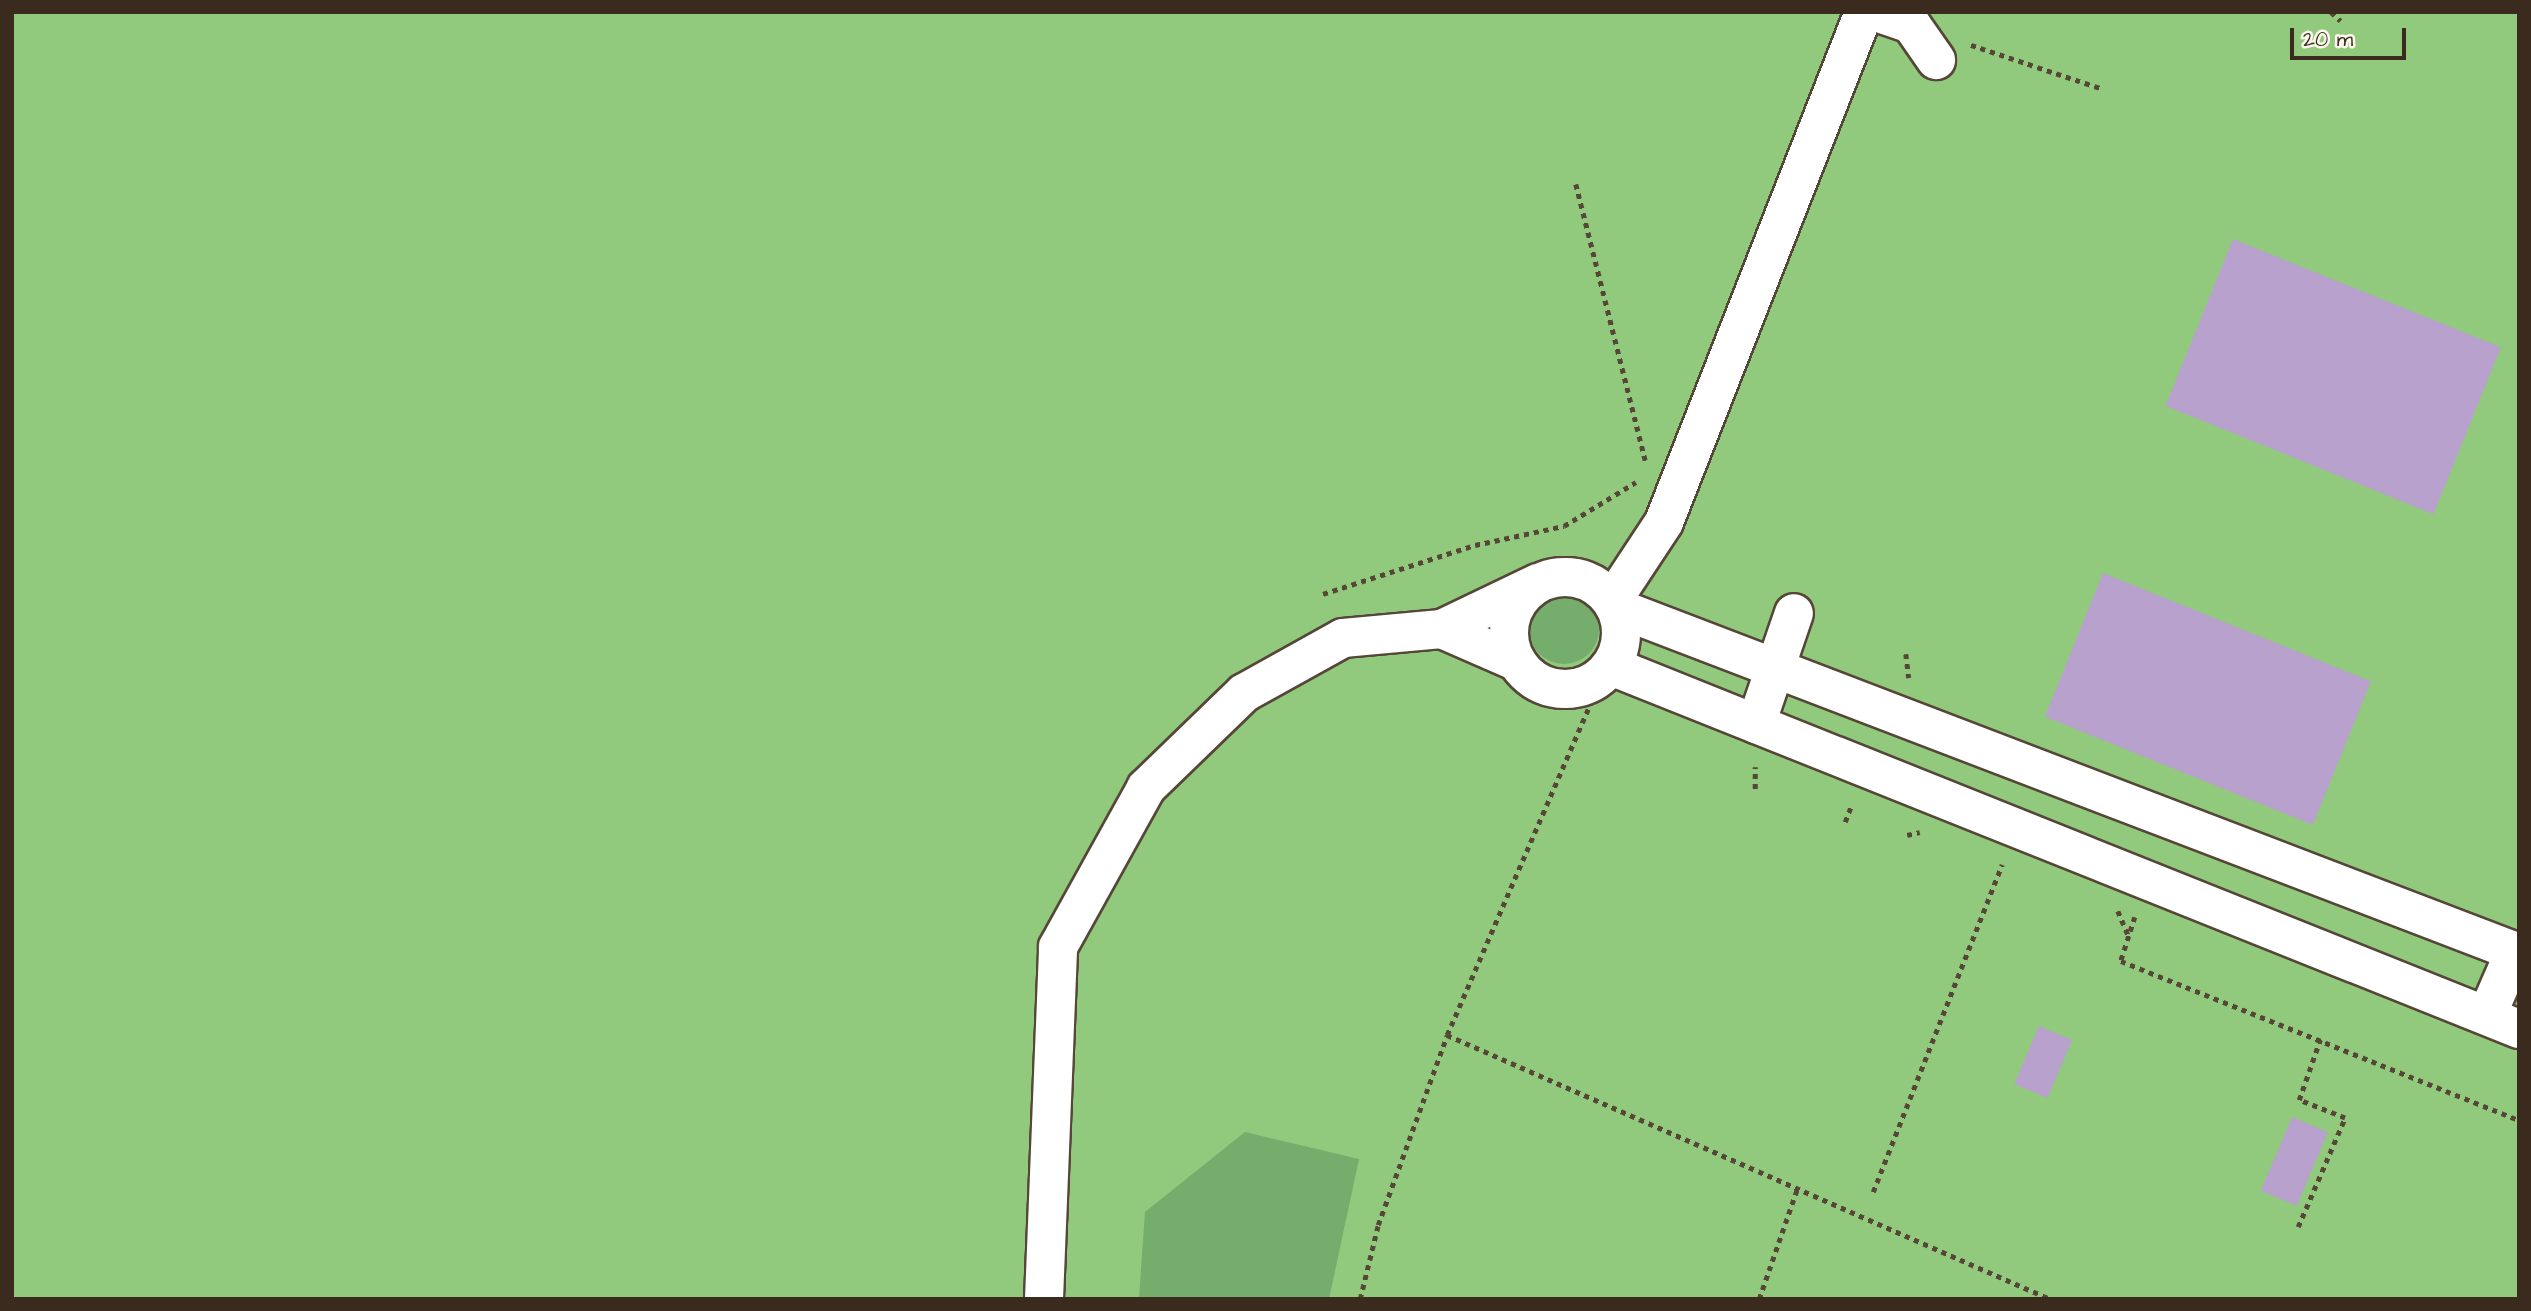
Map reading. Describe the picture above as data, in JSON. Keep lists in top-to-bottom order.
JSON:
{
  "scale_bar": "20 m"
}
